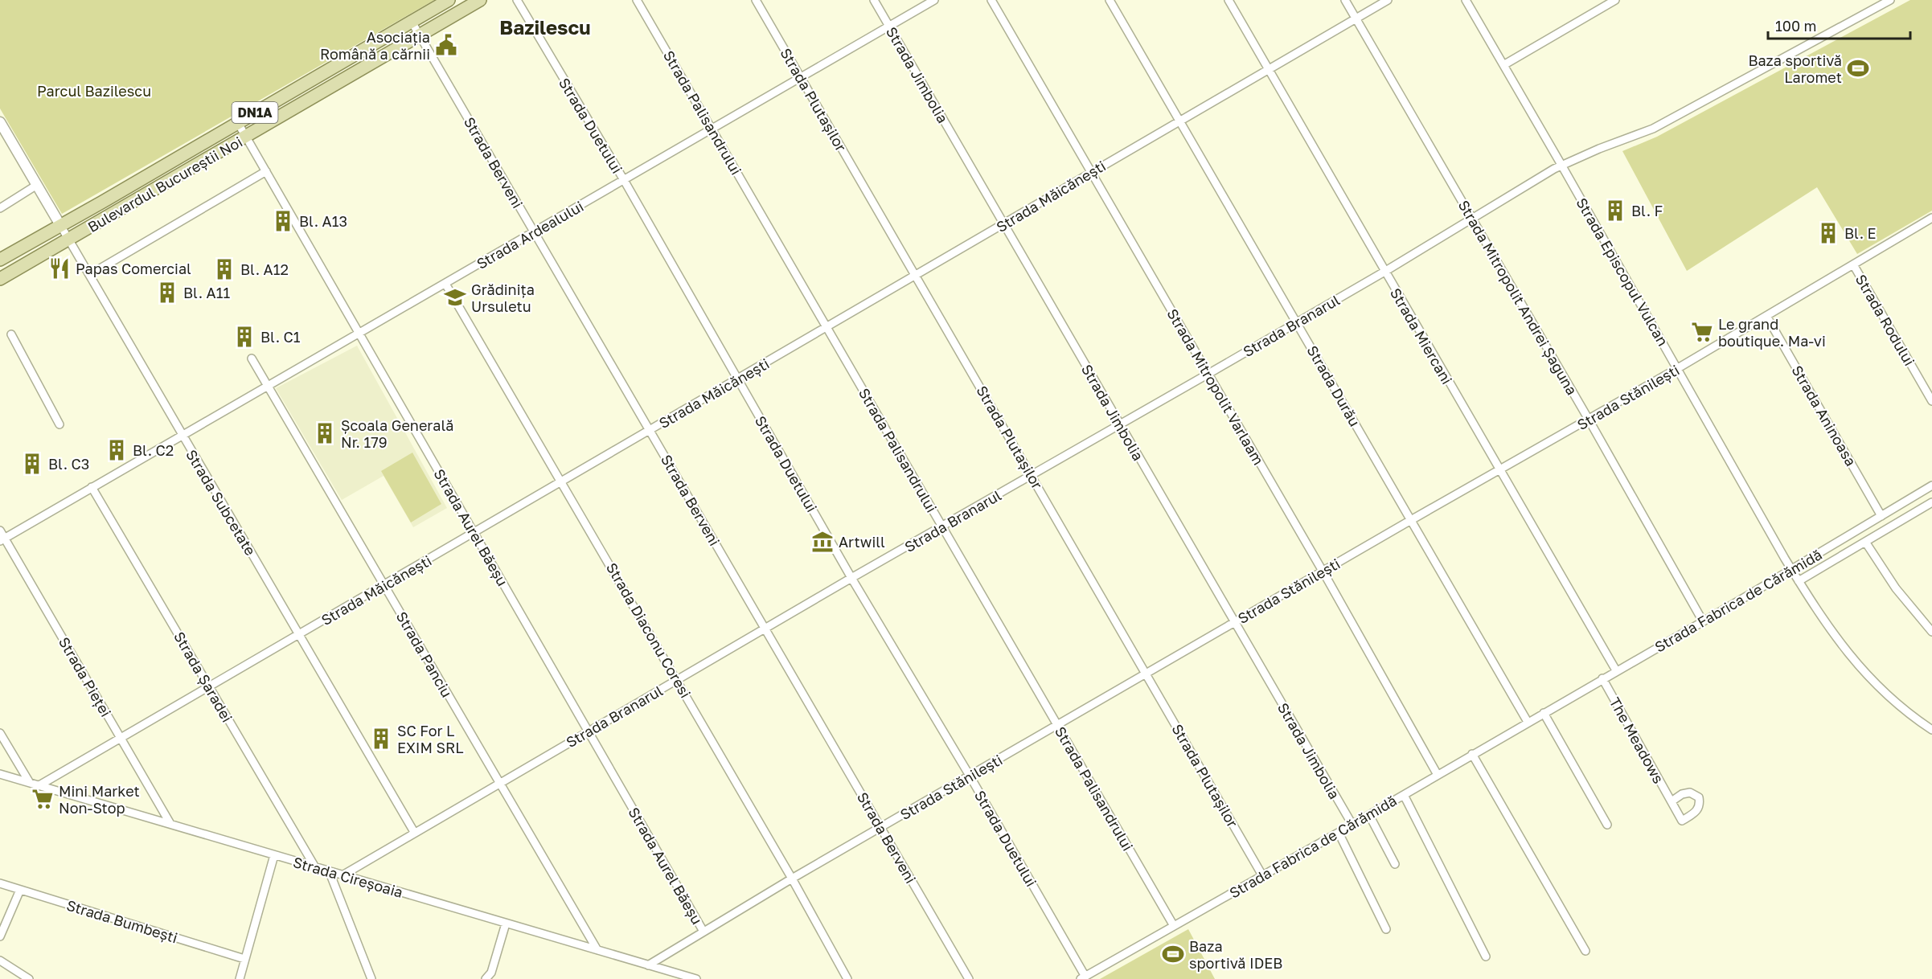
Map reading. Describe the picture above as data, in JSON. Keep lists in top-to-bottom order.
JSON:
{
  "streets": {
    "main road": ["DN1A", "Bulevardul Bucureștii Noi"],
    "street": [
      "Strada Jimbolia",
      "Strada Plutașilor",
      "Strada Palisandrului",
      "Strada Duetului",
      "Strada Berveni",
      "Strada Măicănești",
      "Strada Ardealului",
      "Strada Episcopul Vulcan",
      "Strada Mitropolit Andrei Șaguna",
      "Strada Rodului",
      "Strada Branarul",
      "Strada Miercani",
      "Strada Durău",
      "Strada Mitropolit Varlaam",
      "Strada Stănilești",
      "Strada Aninoasa",
      "Strada Subcetate",
      "Strada Aurel Băeșu",
      "Strada Fabrica de Cărămidă",
      "Strada Diaconu Coresi",
      "Strada Panciu",
      "Strada Pieței",
      "Strada Șaradei",
      "The Meadows",
      "Strada Cireșoaia",
      "Strada Bumbești"
    ]
  },
  "crossings": [
    ["Strada Jimbolia", "Strada Măicănești"],
    ["Strada Jimbolia", "Strada Ardealului"],
    ["Strada Jimbolia", "Strada Branarul"],
    ["Strada Jimbolia", "Strada Stănilești"],
    ["Strada Jimbolia", "Strada Fabrica de Cărămidă"],
    ["Strada Plutașilor", "Strada Măicănești"],
    ["Strada Plutașilor", "Strada Ardealului"],
    ["Strada Plutașilor", "Strada Branarul"],
    ["Strada Plutașilor", "Strada Stănilești"],
    ["Strada Plutașilor", "Strada Fabrica de Cărămidă"],
    ["Strada Palisandrului", "Strada Măicănești"],
    ["Strada Palisandrului", "Strada Ardealului"],
    ["Strada Palisandrului", "Strada Branarul"],
    ["Strada Palisandrului", "Strada Stănilești"],
    ["Strada Palisandrului", "Strada Fabrica de Cărămidă"],
    ["Strada Duetului", "Strada Măicănești"],
    ["Strada Duetului", "Strada Ardealului"],
    ["Strada Duetului", "Strada Branarul"],
    ["Strada Duetului", "Strada Stănilești"],
    ["Strada Duetului", "Strada Fabrica de Cărămidă"],
    ["Strada Berveni", "Bulevardul Bucureștii Noi"],
    ["Strada Berveni", "Strada Măicănești"],
    ["Strada Berveni", "Strada Ardealului"],
    ["Strada Berveni", "Strada Branarul"],
    ["Strada Berveni", "Strada Stănilești"],
    ["Bulevardul Bucureștii Noi", "Strada Subcetate"],
    ["Bulevardul Bucureștii Noi", "Strada Aurel Băeșu"],
    ["Strada Măicănești", "Strada Mitropolit Andrei Șaguna"],
    ["Strada Măicănești", "Strada Miercani"],
    ["Strada Măicănești", "Strada Durău"],
    ["Strada Măicănești", "Strada Mitropolit Varlaam"],
    ["Strada Măicănești", "Strada Subcetate"],
    ["Strada Măicănești", "Strada Aurel Băeșu"],
    ["Strada Măicănești", "Strada Diaconu Coresi"],
    ["Strada Măicănești", "Strada Panciu"],
    ["Strada Măicănești", "Strada Pieței"],
    ["Strada Măicănești", "Strada Șaradei"],
    ["Strada Măicănești", "Strada Cireșoaia"],
    ["Strada Ardealului", "Strada Subcetate"],
    ["Strada Ardealului", "Strada Aurel Băeșu"],
    ["Strada Ardealului", "Strada Diaconu Coresi"],
    ["Strada Ardealului", "Strada Panciu"],
    ["Strada Ardealului", "Strada Pieței"],
    ["Strada Ardealului", "Strada Șaradei"],
    ["Strada Episcopul Vulcan", "Strada Branarul"],
    ["Strada Episcopul Vulcan", "Strada Stănilești"],
    ["Strada Episcopul Vulcan", "Strada Fabrica de Cărămidă"],
    ["Strada Mitropolit Andrei Șaguna", "Strada Branarul"],
    ["Strada Mitropolit Andrei Șaguna", "Strada Stănilești"],
    ["Strada Mitropolit Andrei Șaguna", "Strada Fabrica de Cărămidă"],
    ["Strada Rodului", "Strada Stănilești"],
    ["Strada Branarul", "Strada Miercani"],
    ["Strada Branarul", "Strada Durău"],
    ["Strada Branarul", "Strada Mitropolit Varlaam"],
    ["Strada Branarul", "Strada Subcetate"],
    ["Strada Branarul", "Strada Aurel Băeșu"],
    ["Strada Branarul", "Strada Diaconu Coresi"],
    ["Strada Branarul", "Strada Panciu"],
    ["Strada Branarul", "Strada Cireșoaia"],
    ["Strada Miercani", "Strada Stănilești"],
    ["Strada Miercani", "Strada Fabrica de Cărămidă"],
    ["Strada Durău", "Strada Stănilești"],
    ["Strada Durău", "Strada Fabrica de Cărămidă"],
    ["Strada Mitropolit Varlaam", "Strada Stănilești"],
    ["Strada Mitropolit Varlaam", "Strada Fabrica de Cărămidă"],
    ["Strada Stănilești", "Strada Aninoasa"],
    ["Strada Stănilești", "Strada Aurel Băeșu"],
    ["Strada Stănilești", "Strada Diaconu Coresi"],
    ["Strada Stănilești", "Strada Cireșoaia"],
    ["Strada Aninoasa", "Strada Fabrica de Cărămidă"],
    ["Strada Fabrica de Cărămidă", "The Meadows"],
    ["Strada Panciu", "Strada Cireșoaia"],
    ["Strada Pieței", "Strada Cireșoaia"],
    ["Strada Șaradei", "Strada Cireșoaia"]
  ],
  "districts": ["Bazilescu"],
  "parks": ["Parcul Bazilescu"],
  "places": {
    "public building": ["Asociația Română a cărnii"],
    "sports": ["Baza sportivă Laromet", "Baza sportivă IDEB"],
    "building": [
      "Bl. F",
      "Bl. A13",
      "Bl. E",
      "Bl. A12",
      "Bl. A11",
      "Bl. C1",
      "Școala Generală Nr. 179",
      "Bl. C2",
      "Bl. C3",
      "SC For L EXIM SRL"
    ],
    "restaurant": ["Papas Comercial"],
    "school or university": ["Grădinița Ursuletu"],
    "supermarket": ["Le grand boutique. Ma-vi", "Mini Market Non-Stop"],
    "museum": ["Artwill"]
  },
  "scale_bar": "100 m"
}
